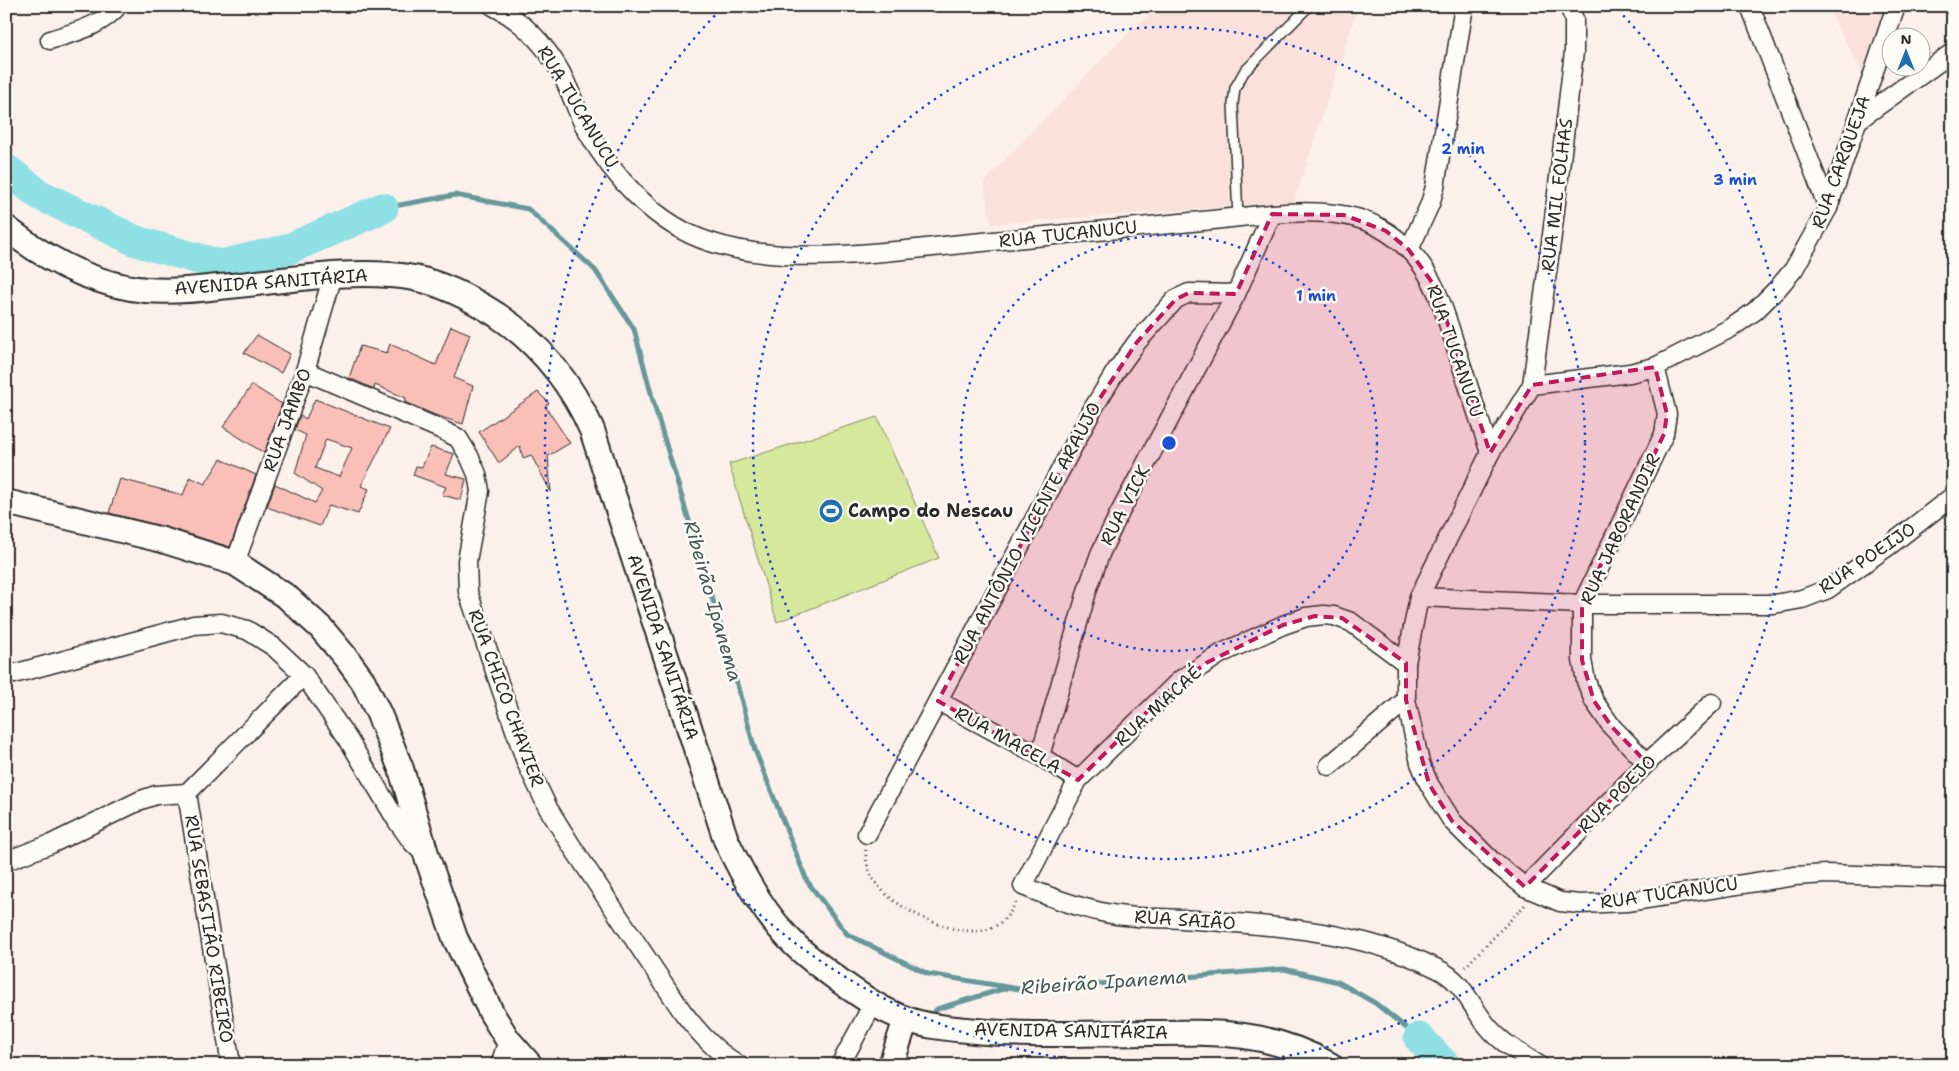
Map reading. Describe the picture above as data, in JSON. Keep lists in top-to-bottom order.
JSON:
{
  "streets": {
    "street": [
      "RUA TUCANUCU",
      "RUA CARQUEJA",
      "RUA MIL FOLHAS",
      "AVENIDA SANITÁRIA",
      "RUA JAMBO",
      "RUA VICK",
      "RUA JABORANDIR",
      "RUA ANTÔNIO VICENTE ARAUJO",
      "RUA POEIJO",
      "RUA CHICO CHAVIER",
      "RUA MACAÉ",
      "RUA MACELA",
      "RUA POEJO",
      "RUA SAIÃO",
      "RUA SEBASTIÃO RIBEIRO"
    ]
  },
  "crossings": [
    ["RUA TUCANUCU", "RUA VICK"],
    ["RUA TUCANUCU", "RUA POEIJO"],
    ["RUA TUCANUCU", "RUA MACAÉ"],
    ["RUA TUCANUCU", "RUA POEJO"],
    ["RUA CARQUEJA", "RUA MIL FOLHAS"],
    ["RUA CARQUEJA", "RUA JABORANDIR"],
    ["AVENIDA SANITÁRIA", "RUA JAMBO"],
    ["RUA JAMBO", "RUA CHICO CHAVIER"],
    ["RUA VICK", "RUA ANTÔNIO VICENTE ARAUJO"],
    ["RUA VICK", "RUA MACELA"],
    ["RUA JABORANDIR", "RUA POEIJO"],
    ["RUA JABORANDIR", "RUA POEJO"],
    ["RUA ANTÔNIO VICENTE ARAUJO", "RUA MACELA"],
    ["RUA MACAÉ", "RUA MACELA"],
    ["RUA MACAÉ", "RUA SAIÃO"]
  ],
  "water": ["Ribeirão Ipanema"],
  "places": {
    "sports": ["Campo do Nescau"]
  },
  "north": "top",
  "rings": ["2 min", "3 min", "1 min"]
}
